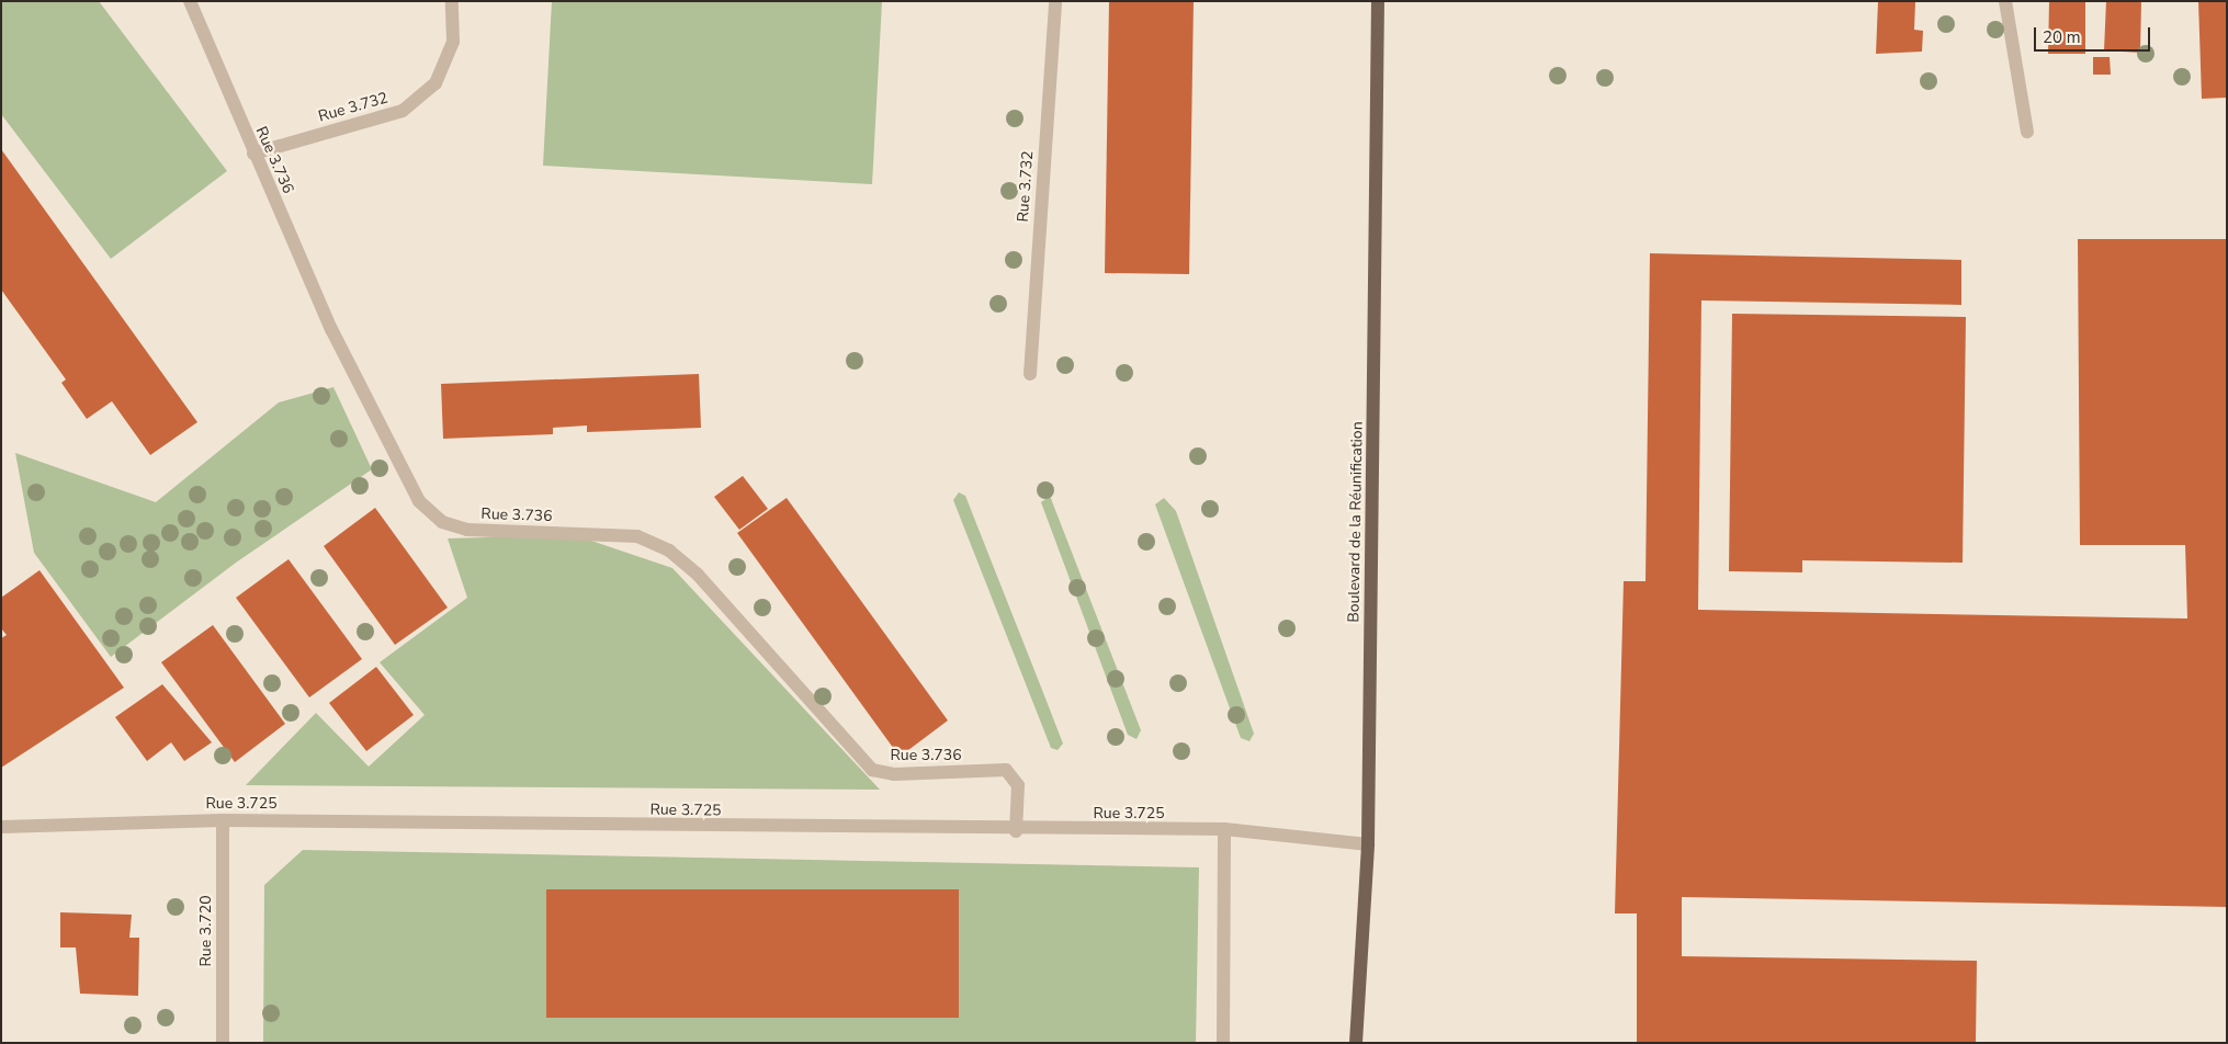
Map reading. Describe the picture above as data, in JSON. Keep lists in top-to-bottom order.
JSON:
{
  "streets": {
    "main road": ["Boulevard de la Réunification"],
    "street": [
      "Rue 3.732",
      "Rue 3.736",
      "Rue 3.725",
      "Rue 3.720"
    ]
  },
  "crossings": [
    ["Rue 3.732", "Rue 3.736"],
    ["Rue 3.736", "Rue 3.725"],
    ["Boulevard de la Réunification", "Rue 3.725"],
    ["Rue 3.725", "Rue 3.720"]
  ],
  "scale_bar": "20 m"
}
